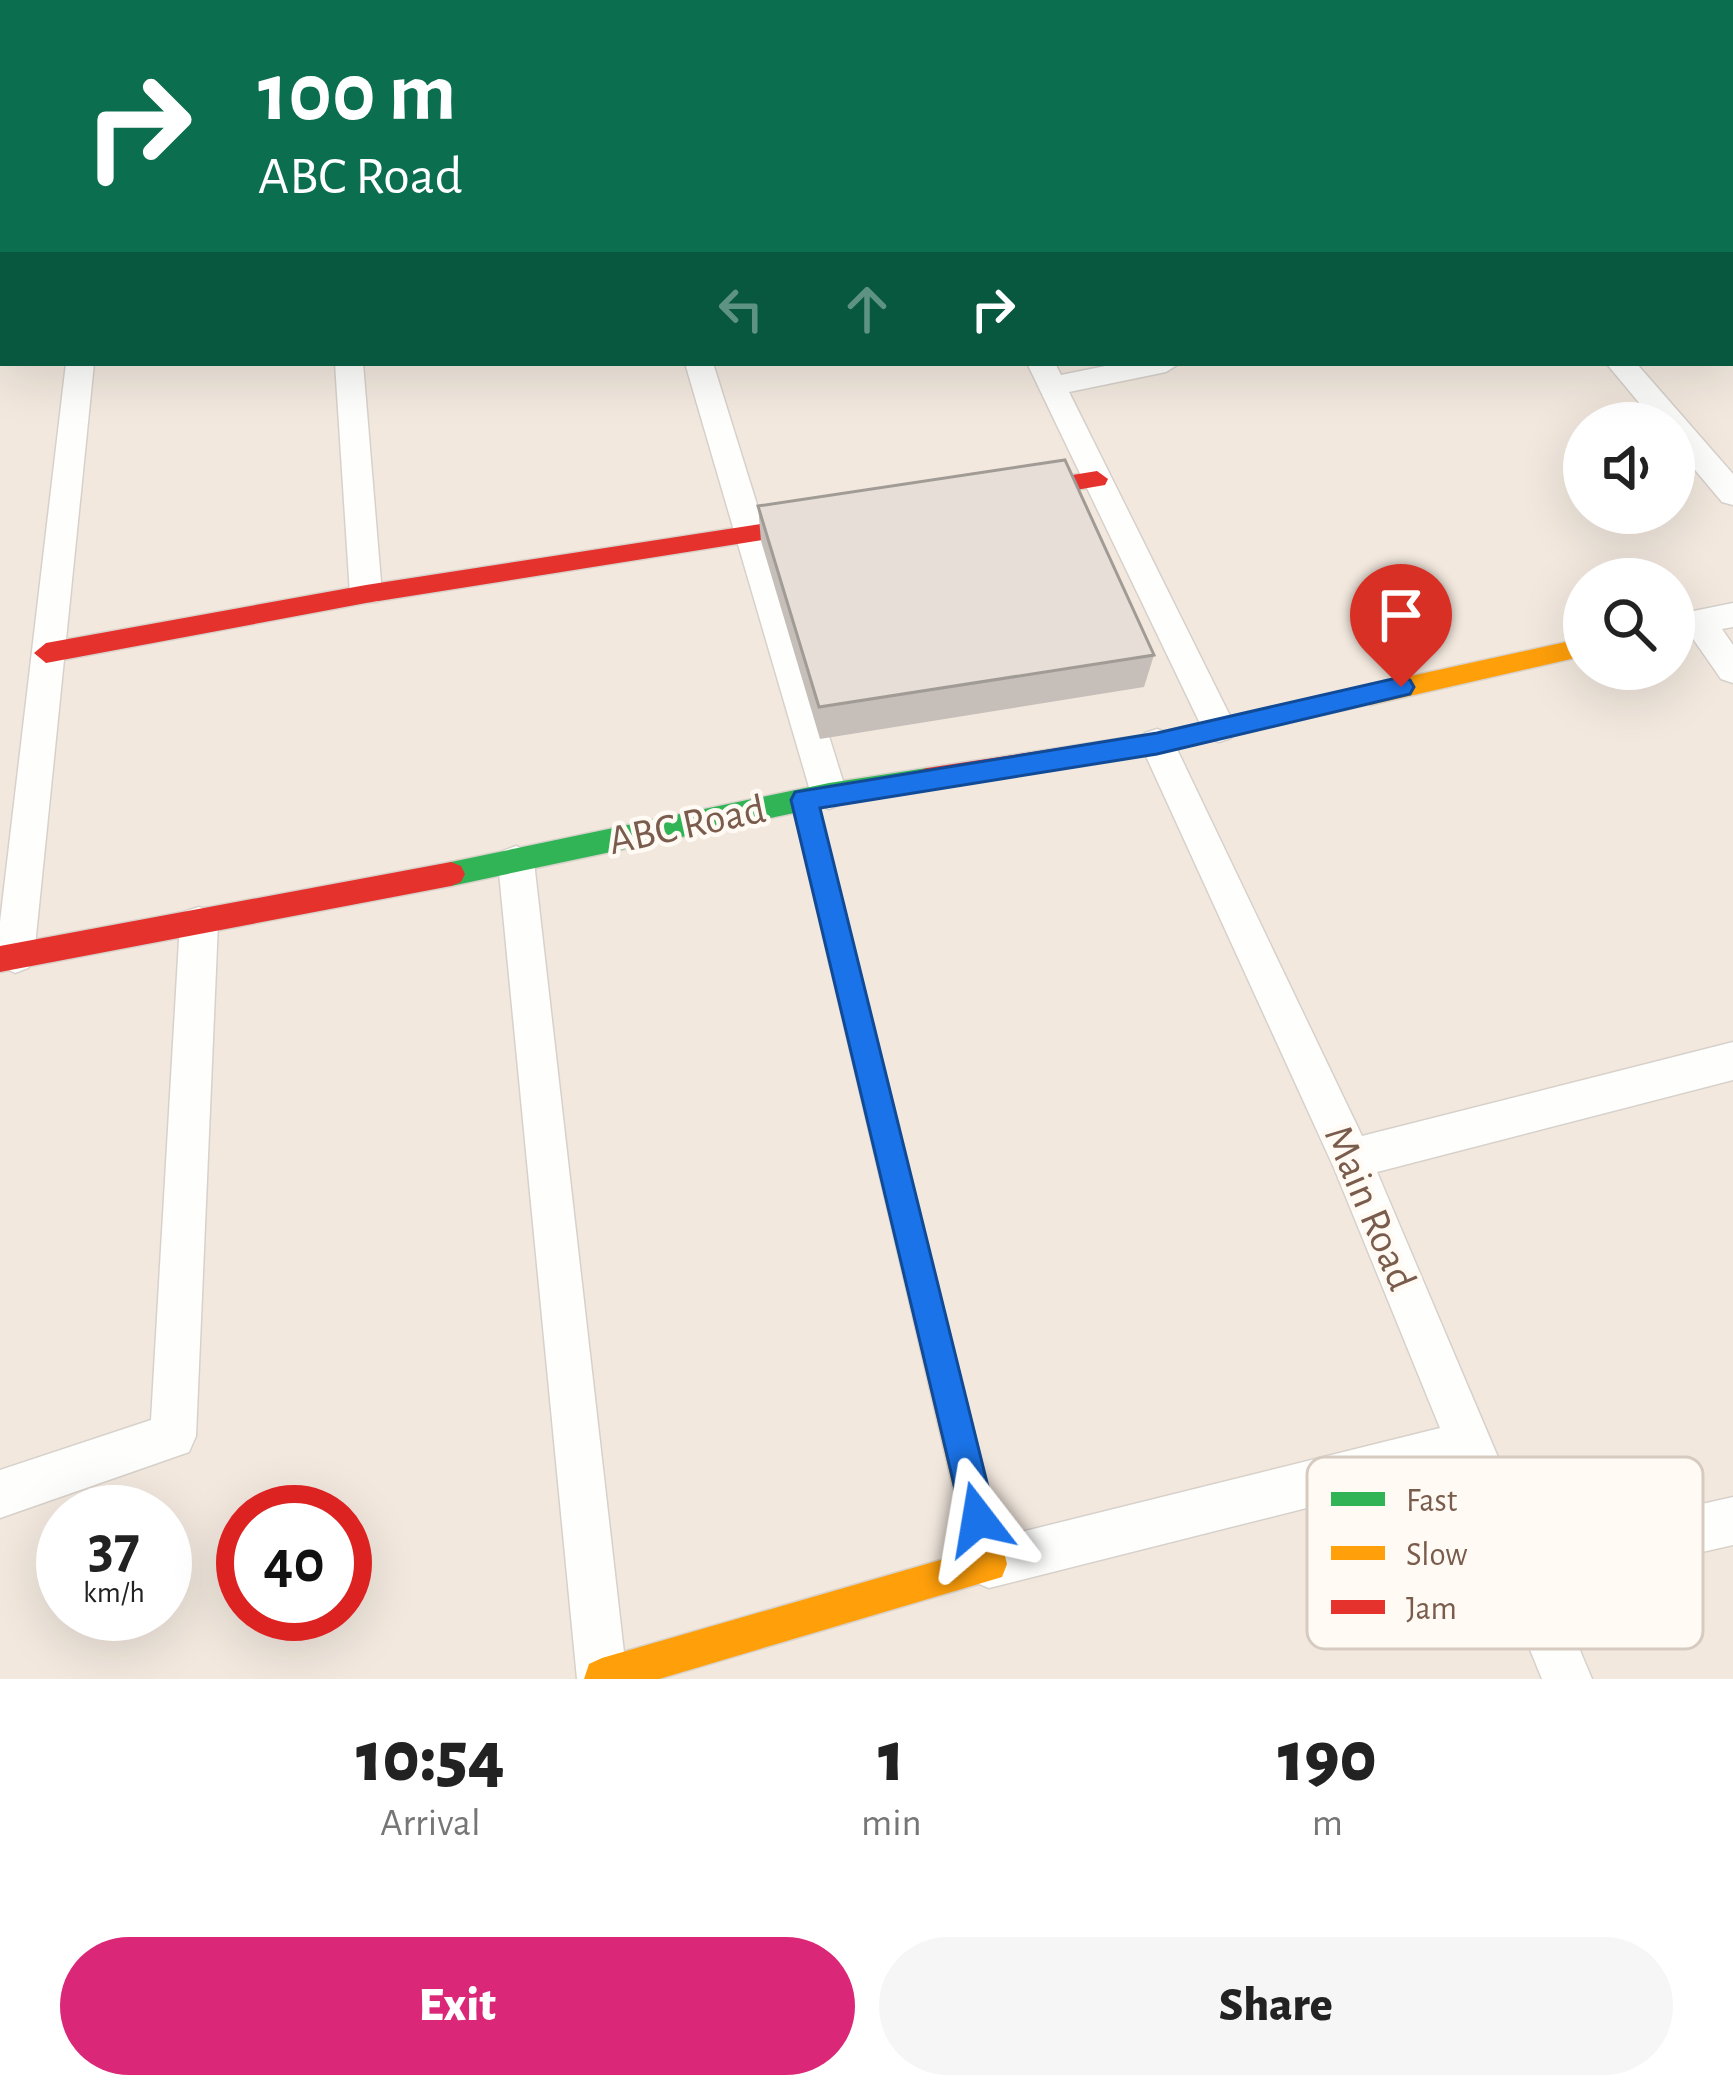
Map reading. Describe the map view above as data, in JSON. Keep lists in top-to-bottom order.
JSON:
{
  "streets": {
    "street": ["ABC Road", "Main Road"]
  },
  "crossings": [
    ["ABC Road", "Main Road"]
  ],
  "legend": ["Fast", "Slow", "Jam"],
  "page": {
    "turn": ["100 m", "ABC Road"],
    "speed": "37 km/h",
    "limit": "40",
    "eta": [
      "10:54",
      "Arrival",
      "1",
      "min",
      "190",
      "m"
    ],
    "buttons": ["Exit", "Share"]
  }
}
